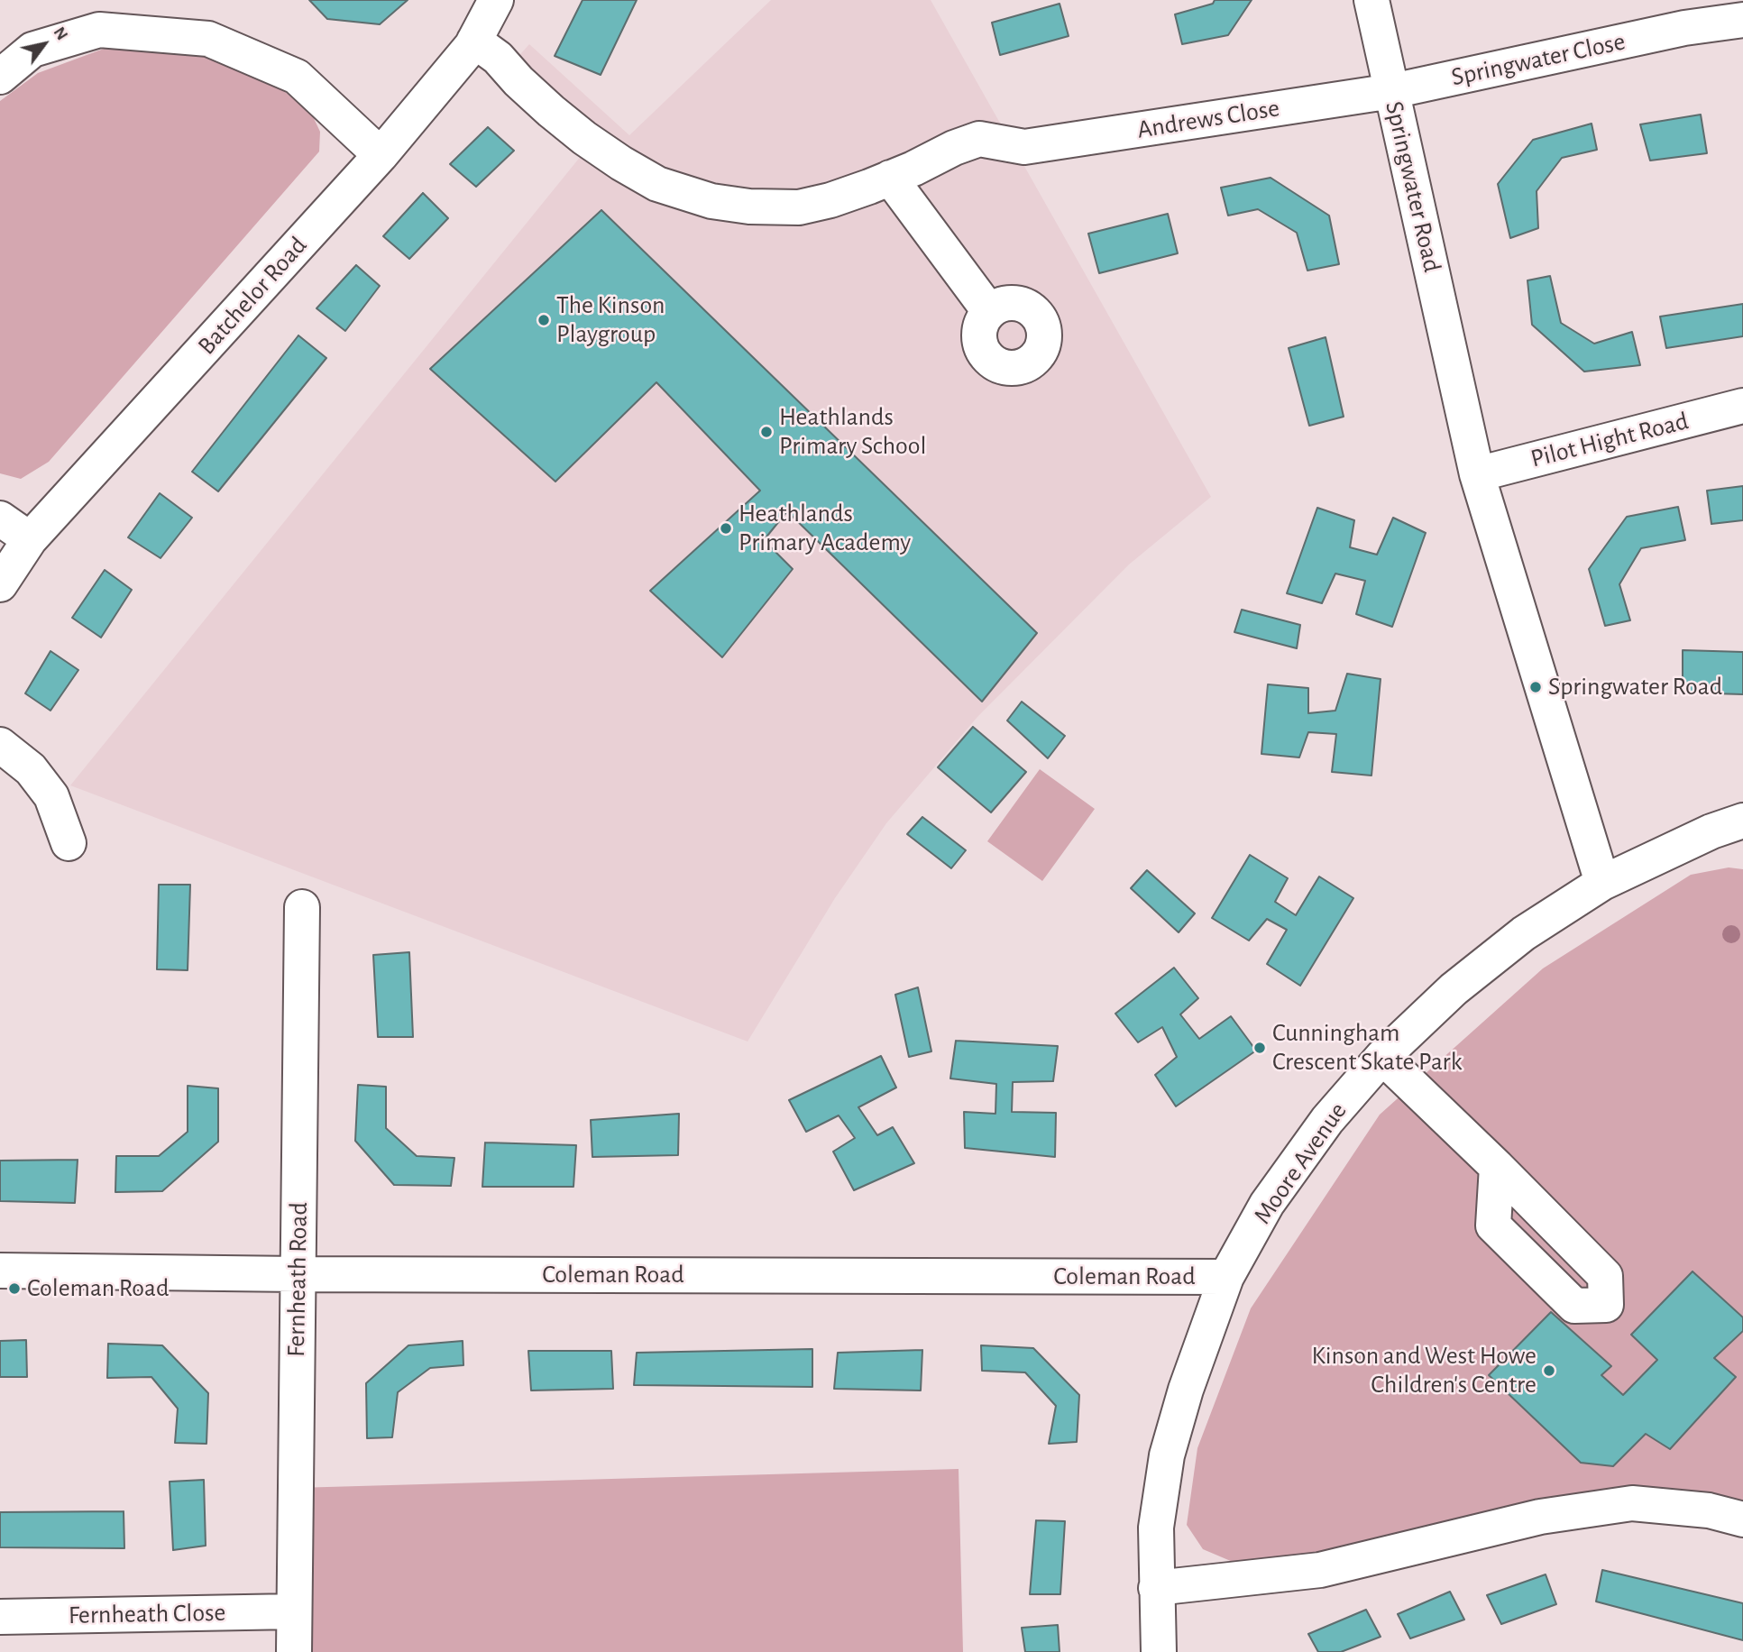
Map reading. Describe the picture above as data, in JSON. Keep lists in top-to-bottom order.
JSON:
{
  "streets": {
    "street": [
      "Springwater Close",
      "Andrews Close",
      "Springwater Road",
      "Batchelor Road",
      "Pilot Hight Road",
      "Moore Avenue",
      "Coleman Road",
      "Fernheath Road",
      "Fernheath Close"
    ]
  },
  "crossings": [
    ["Springwater Close", "Andrews Close"],
    ["Springwater Close", "Springwater Road"],
    ["Andrews Close", "Springwater Road"],
    ["Andrews Close", "Batchelor Road"],
    ["Springwater Road", "Pilot Hight Road"],
    ["Springwater Road", "Moore Avenue"],
    ["Moore Avenue", "Coleman Road"],
    ["Coleman Road", "Fernheath Road"],
    ["Fernheath Road", "Fernheath Close"]
  ],
  "places": [
    "The Kinson Playgroup",
    "Heathlands Primary School",
    "Heathlands Primary Academy",
    "Springwater Road",
    "Cunningham Crescent Skate Park",
    "Coleman Road",
    "Kinson and West Howe Children's Centre"
  ],
  "north": "top right"
}
